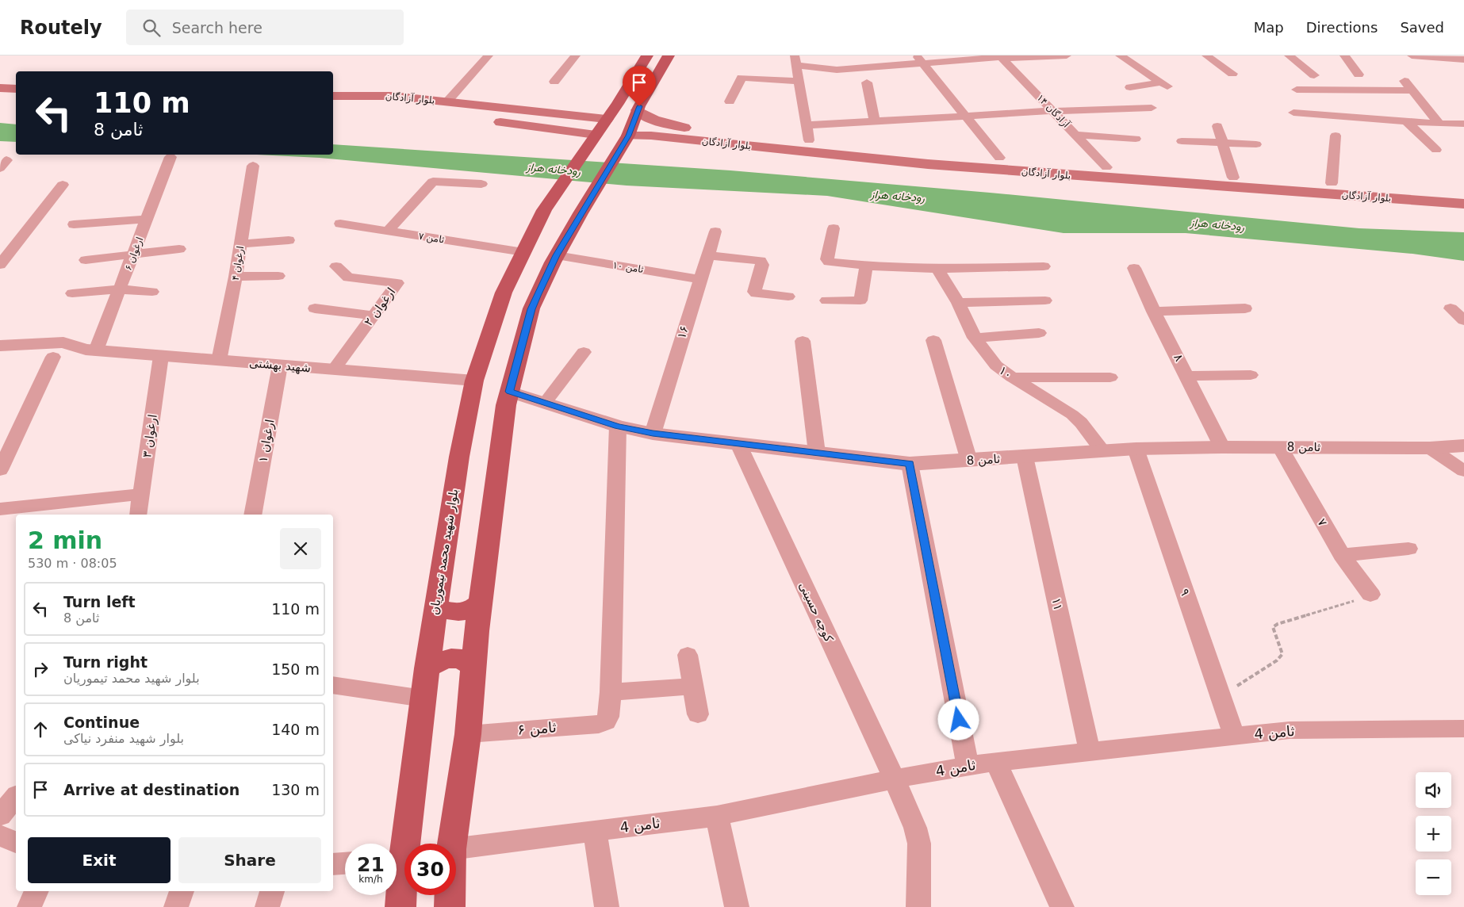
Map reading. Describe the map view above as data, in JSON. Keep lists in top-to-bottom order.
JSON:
{
  "streets": {
    "main road": ["بلوار آزادگان", "بلوار شهید محمد تیموریان"],
    "street": [
      "آزادگان ۱۴",
      "ثامن ۷",
      "ارغوان ۶",
      "ارغوان ۴",
      "ثامن ۱۰",
      "ارغوان ۲",
      "۱۶",
      "۸",
      "شهید بهشتی",
      "۱۰",
      "ارغوان ۳",
      "ارغوان ۱",
      "ثامن 8",
      "۷",
      "۹",
      "۱۱",
      "کوچه حسینی",
      "ثامن ۶",
      "ثامن 4"
    ]
  },
  "crossings": [
    ["بلوار آزادگان", "آزادگان ۱۴"],
    ["بلوار آزادگان", "بلوار شهید محمد تیموریان"],
    ["ثامن ۷", "بلوار شهید محمد تیموریان"],
    ["ارغوان ۶", "شهید بهشتی"],
    ["ارغوان ۴", "شهید بهشتی"],
    ["ثامن ۱۰", "۱۶"],
    ["ارغوان ۲", "شهید بهشتی"],
    ["۱۶", "ثامن 8"],
    ["۸", "ثامن 8"],
    ["شهید بهشتی", "ارغوان ۳"],
    ["شهید بهشتی", "ارغوان ۱"],
    ["شهید بهشتی", "بلوار شهید محمد تیموریان"],
    ["۱۰", "ثامن 8"],
    ["ثامن 8", "۷"],
    ["ثامن 8", "۹"],
    ["ثامن 8", "۱۱"],
    ["ثامن 8", "کوچه حسینی"],
    ["۹", "ثامن 4"],
    ["۱۱", "ثامن 4"],
    ["کوچه حسینی", "ثامن 4"]
  ],
  "water": ["رودخانه هراز"],
  "page": {
    "header": "Routely",
    "search": "Search here",
    "nav": ["Map", "Directions", "Saved"],
    "turn": ["110 m", "ثامن 8"],
    "heading": ["2 min", "530 m · 08:05"],
    "list": [
      {
        "name": "Turn left",
        "note": "ثامن 8",
        "value": "110 m"
      },
      {
        "name": "Turn right",
        "note": "بلوار شهید محمد تیموریان",
        "value": "150 m"
      },
      {
        "name": "Continue",
        "note": "بلوار شهید منفرد نیاکی",
        "value": "140 m"
      },
      {
        "name": "Arrive at destination",
        "value": "130 m"
      }
    ],
    "map_buttons": ["+", "−"],
    "buttons": ["Exit", "Share"],
    "speed": "21 km/h",
    "limit": "30"
  }
}
